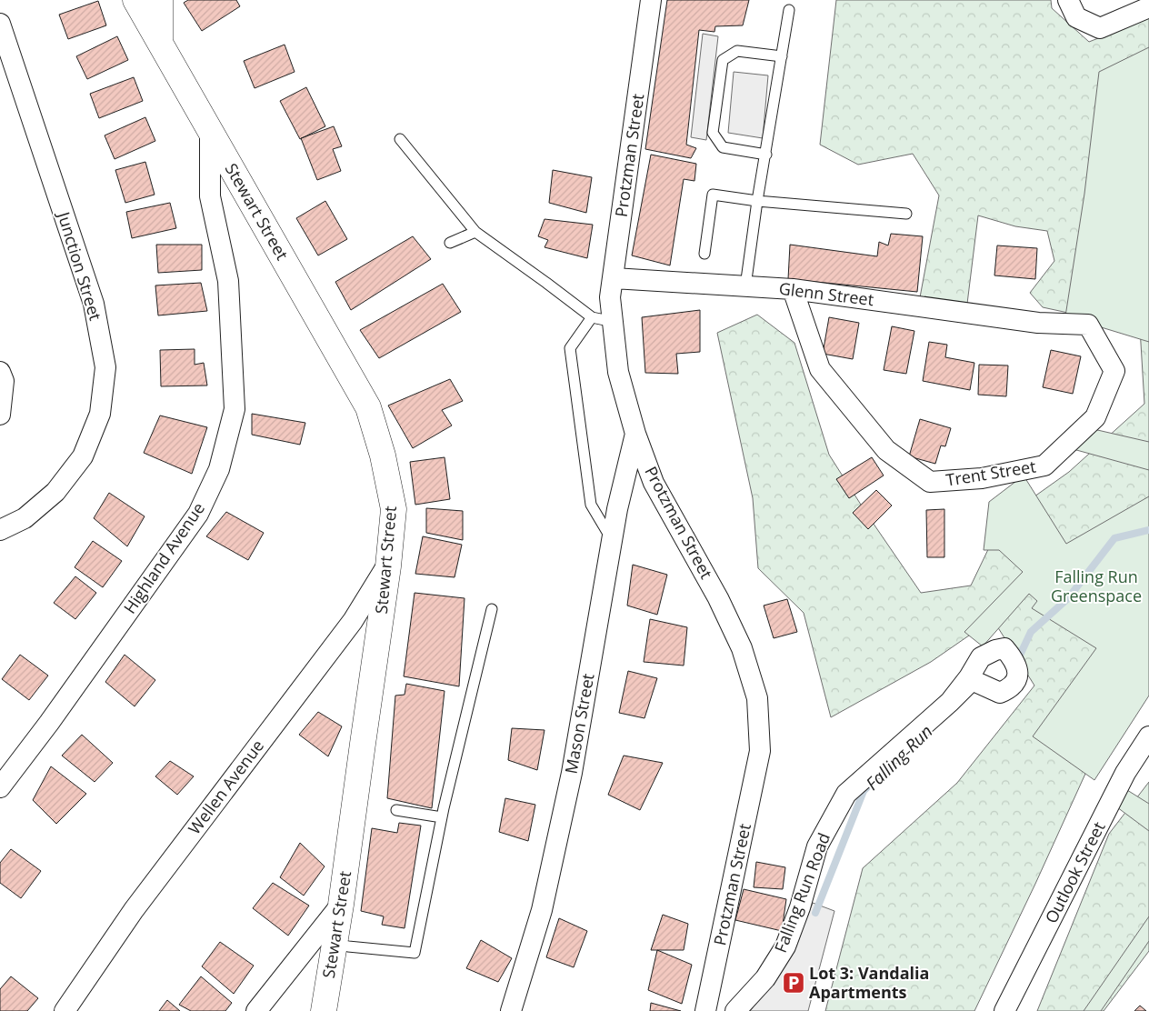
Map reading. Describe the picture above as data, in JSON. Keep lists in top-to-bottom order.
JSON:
{
  "streets": {
    "street": [
      "Protzman Street",
      "Stewart Street",
      "Junction Street",
      "Glenn Street",
      "Trent Street",
      "Highland Avenue",
      "Mason Street",
      "Wellen Avenue",
      "Outlook Street",
      "Falling Run Road"
    ]
  },
  "crossings": [
    ["Protzman Street", "Glenn Street"],
    ["Protzman Street", "Mason Street"],
    ["Stewart Street", "Highland Avenue"],
    ["Stewart Street", "Wellen Avenue"],
    ["Glenn Street", "Trent Street"]
  ],
  "water": ["Falling Run"],
  "parks": ["Falling Run Greenspace"],
  "places": {
    "parking": ["Lot 3: Vandalia Apartments"]
  }
}
